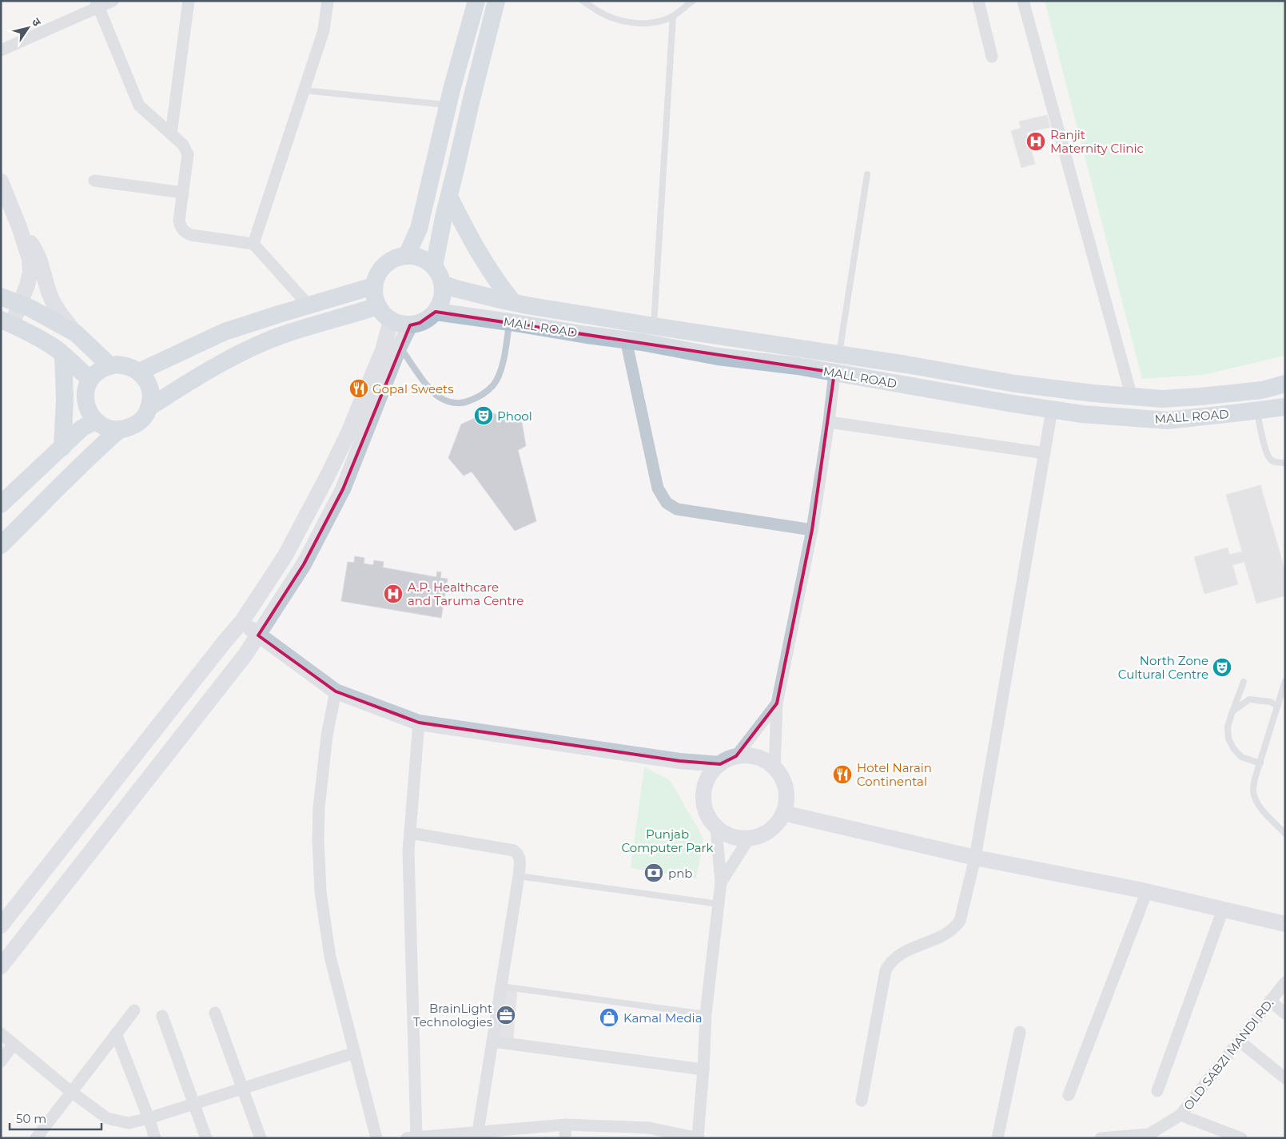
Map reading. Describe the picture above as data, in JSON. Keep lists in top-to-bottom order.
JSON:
{
  "streets": {
    "main road": ["MALL ROAD"],
    "street": ["OLD SABZI MANDI RD."]
  },
  "parks": ["Punjab Computer Park"],
  "places": {
    "hospital": ["Ranjit Maternity Clinic", "A.P. Healthcare and Taruma Centre"],
    "restaurant": ["Gopal Sweets", "Hotel Narain Continental"],
    "theatre": ["Phool", "North Zone Cultural Centre"],
    "bank": ["pnb"],
    "office": ["BrainLight Technologies"],
    "shop": ["Kamal Media"]
  },
  "scale_bar": "50 m",
  "north": "top right"
}
